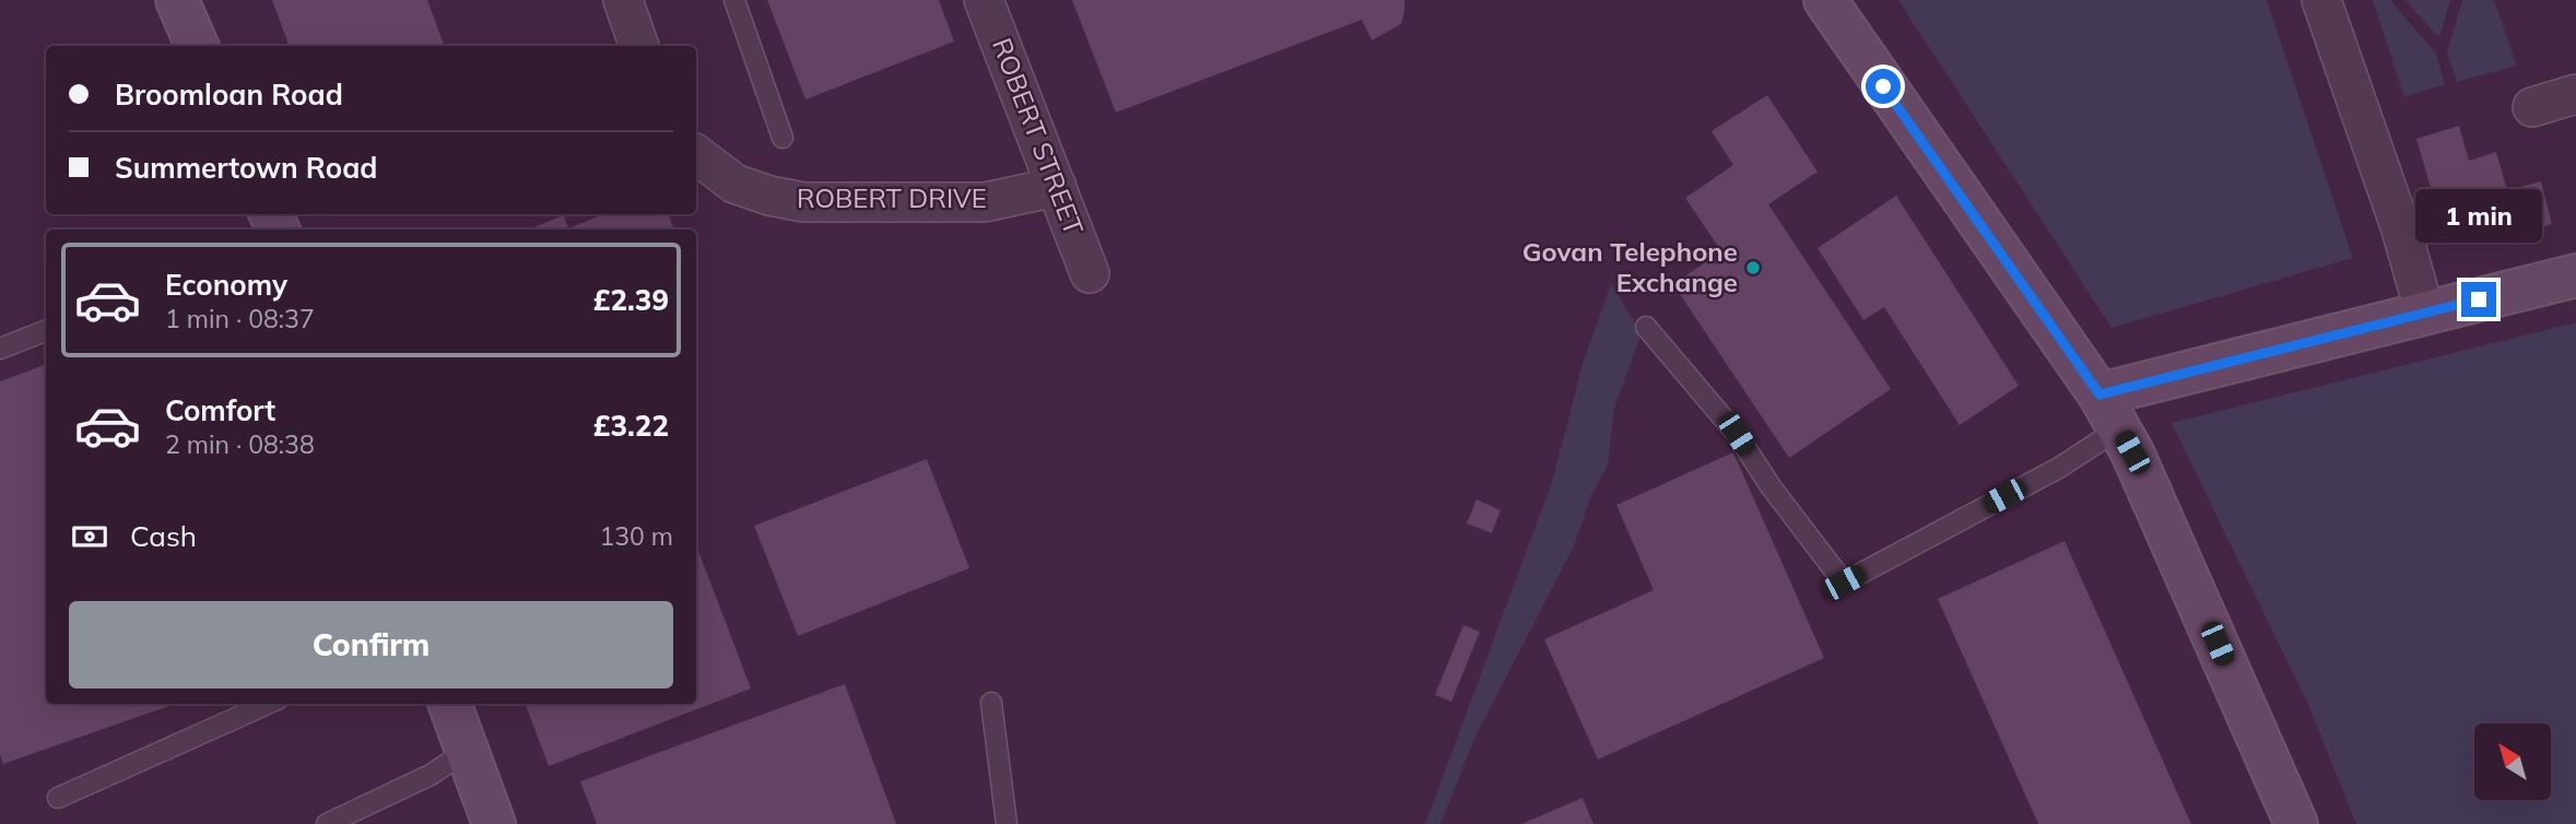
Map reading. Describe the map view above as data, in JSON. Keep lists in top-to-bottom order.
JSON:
{
  "streets": {
    "street": ["ROBERT STREET", "ROBERT DRIVE"]
  },
  "crossings": [
    ["ROBERT STREET", "ROBERT DRIVE"]
  ],
  "places": ["Govan Telephone Exchange"],
  "north": "top left",
  "page": {
    "banner": ["Broomloan Road", "Summertown Road"],
    "bubble": "1 min",
    "list": [
      {
        "name": "Economy",
        "note": "1 min · 08:37",
        "value": "£2.39"
      },
      {
        "name": "Comfort",
        "note": "2 min · 08:38",
        "value": "£3.22"
      }
    ],
    "pay": ["Cash", "130 m"],
    "buttons": "Confirm"
  }
}
